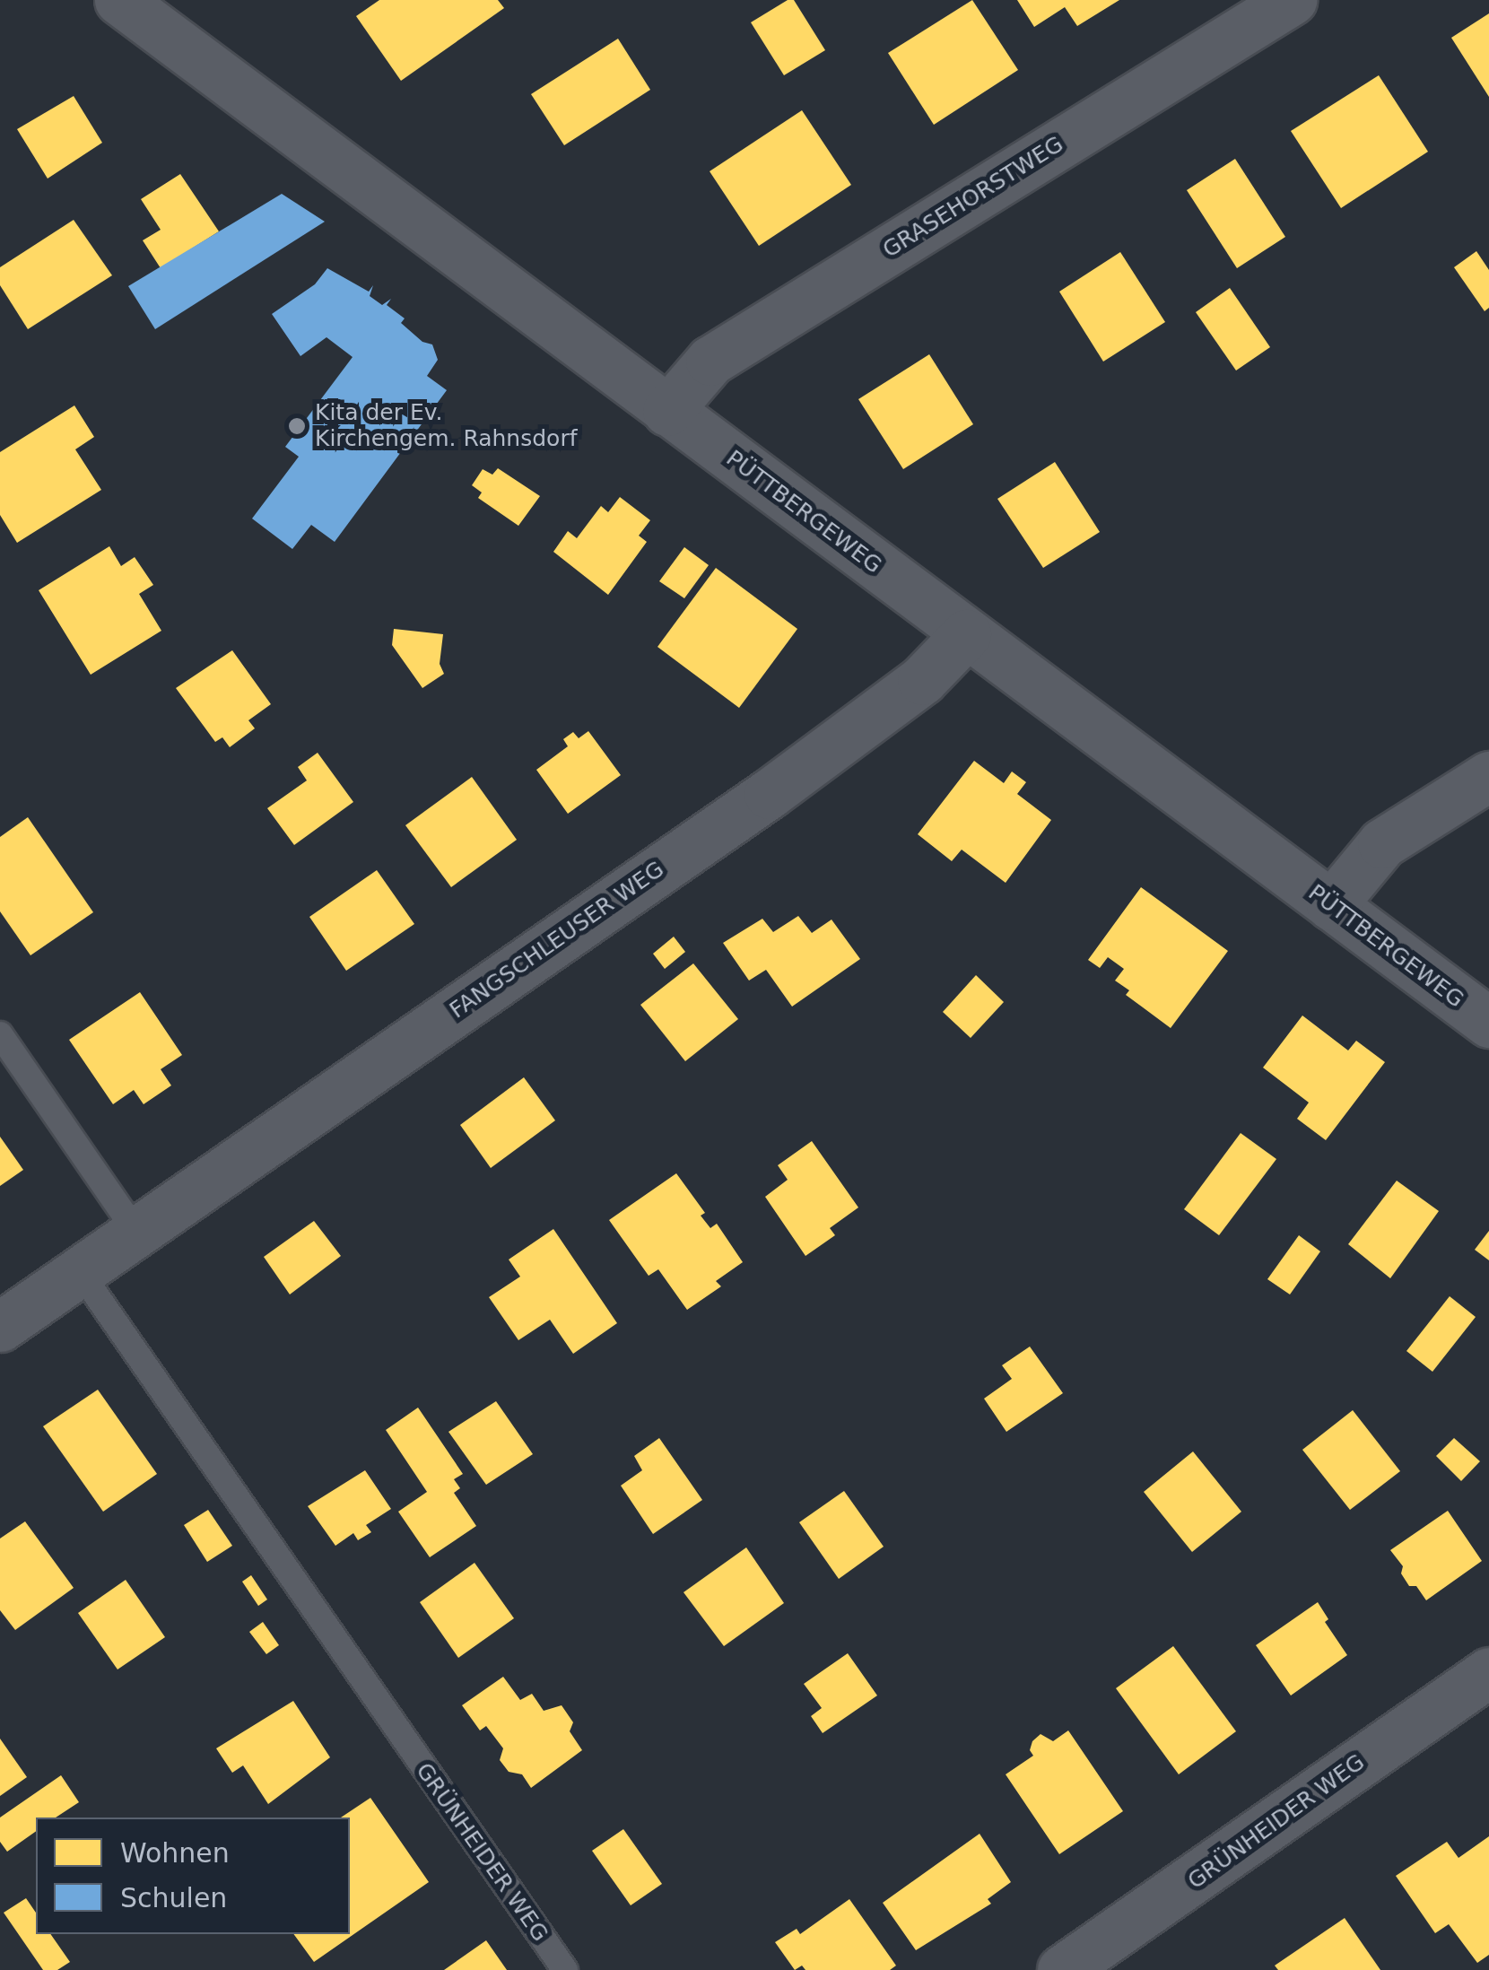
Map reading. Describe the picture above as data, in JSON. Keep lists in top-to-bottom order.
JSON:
{
  "streets": {
    "street": [
      "GRASEHORSTWEG",
      "PÜTTBERGEWEG",
      "FANGSCHLEUSER WEG",
      "GRÜNHEIDER WEG"
    ]
  },
  "crossings": [
    ["GRASEHORSTWEG", "PÜTTBERGEWEG"],
    ["PÜTTBERGEWEG", "FANGSCHLEUSER WEG"],
    ["FANGSCHLEUSER WEG", "GRÜNHEIDER WEG"]
  ],
  "places": ["Kita der Ev. Kirchengem. Rahnsdorf"],
  "legend": ["Wohnen", "Schulen"]
}
